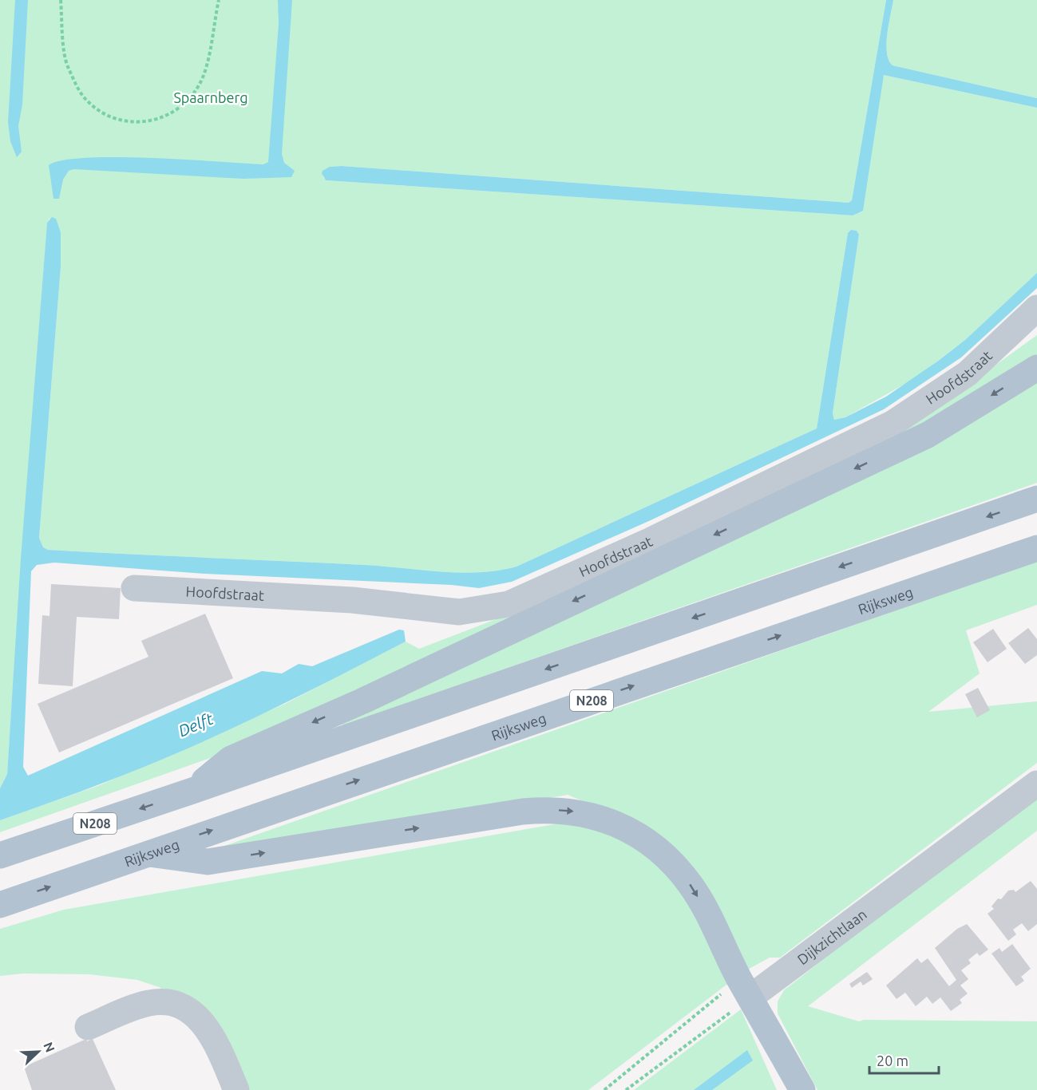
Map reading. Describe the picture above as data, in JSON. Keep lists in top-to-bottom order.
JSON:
{
  "streets": {
    "main road": ["Rijksweg", "N208"],
    "street": ["Hoofdstraat", "Dijkzichtlaan"]
  },
  "crossings": [
    ["Rijksweg", "N208"],
    ["N208", "Dijkzichtlaan"]
  ],
  "water": ["Delft"],
  "parks": ["Spaarnberg"],
  "scale_bar": "20 m",
  "north": "top right"
}
